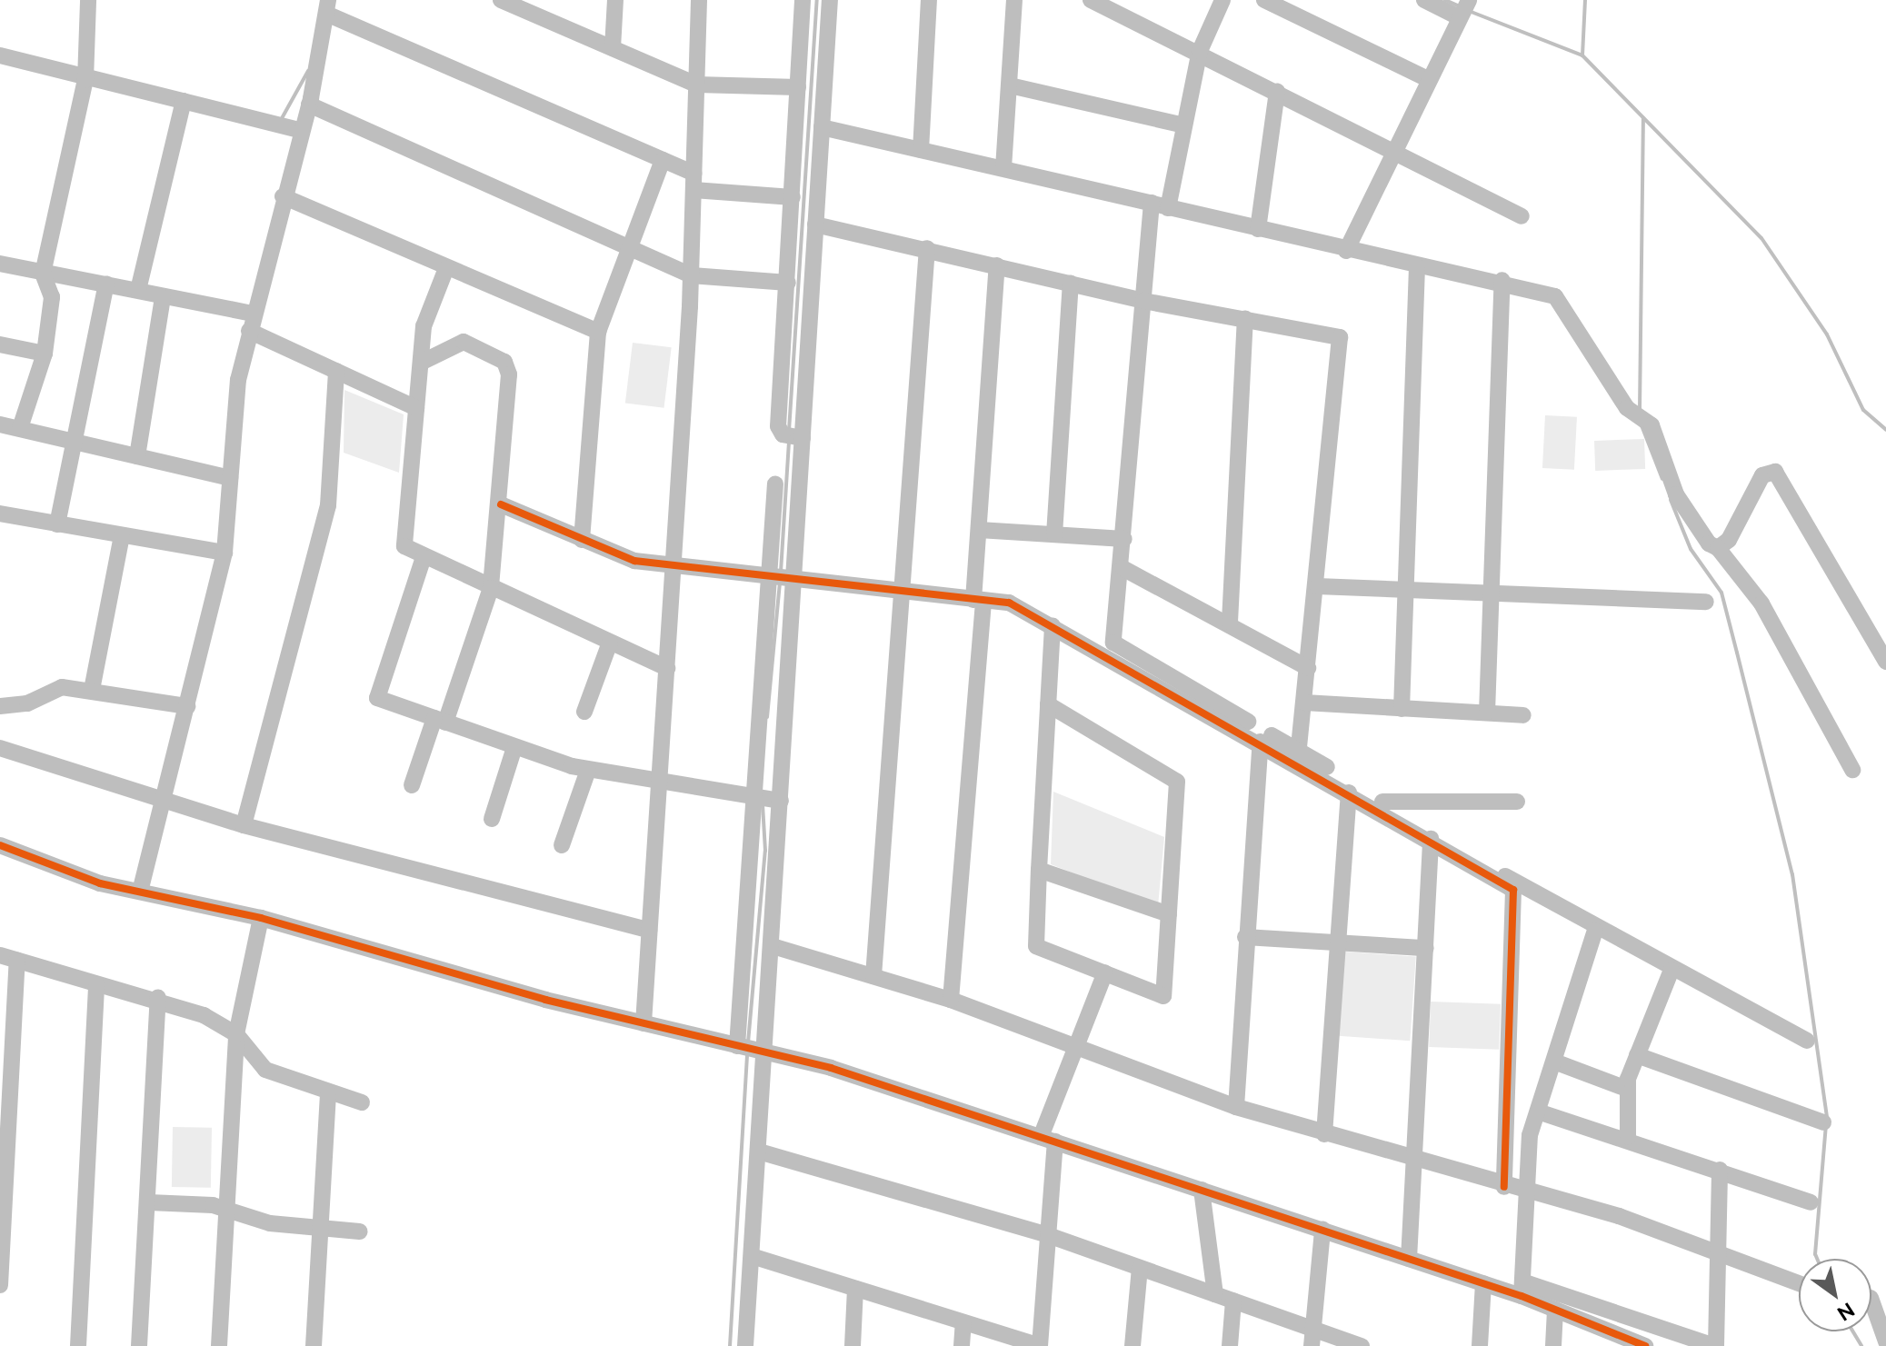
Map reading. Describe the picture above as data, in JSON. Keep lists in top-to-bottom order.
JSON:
{
  "north": "bottom right"
}
